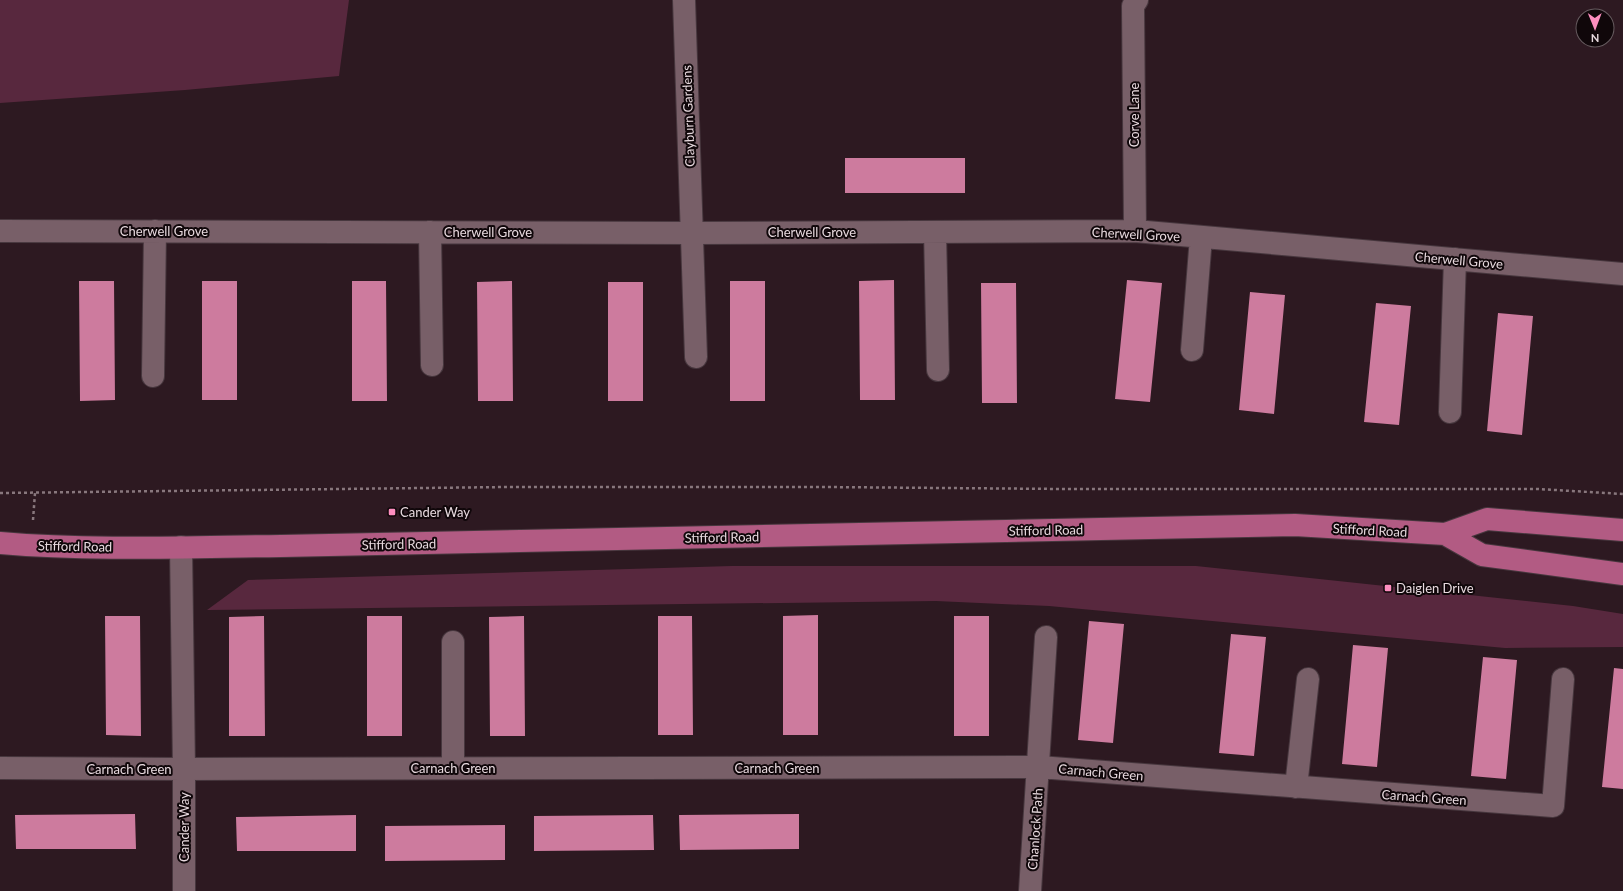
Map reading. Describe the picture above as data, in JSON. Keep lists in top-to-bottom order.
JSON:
{
  "streets": {
    "main road": ["Stifford Road"],
    "street": [
      "Corve Lane",
      "Clayburn Gardens",
      "Cherwell Grove",
      "Carnach Green",
      "Cander Way",
      "Chanlock Path"
    ]
  },
  "crossings": [
    ["Corve Lane", "Cherwell Grove"],
    ["Clayburn Gardens", "Cherwell Grove"],
    ["Stifford Road", "Cander Way"],
    ["Carnach Green", "Cander Way"],
    ["Carnach Green", "Chanlock Path"]
  ],
  "places": {
    "transit": ["Cander Way", "Daiglen Drive"]
  },
  "north": "bottom"
}
